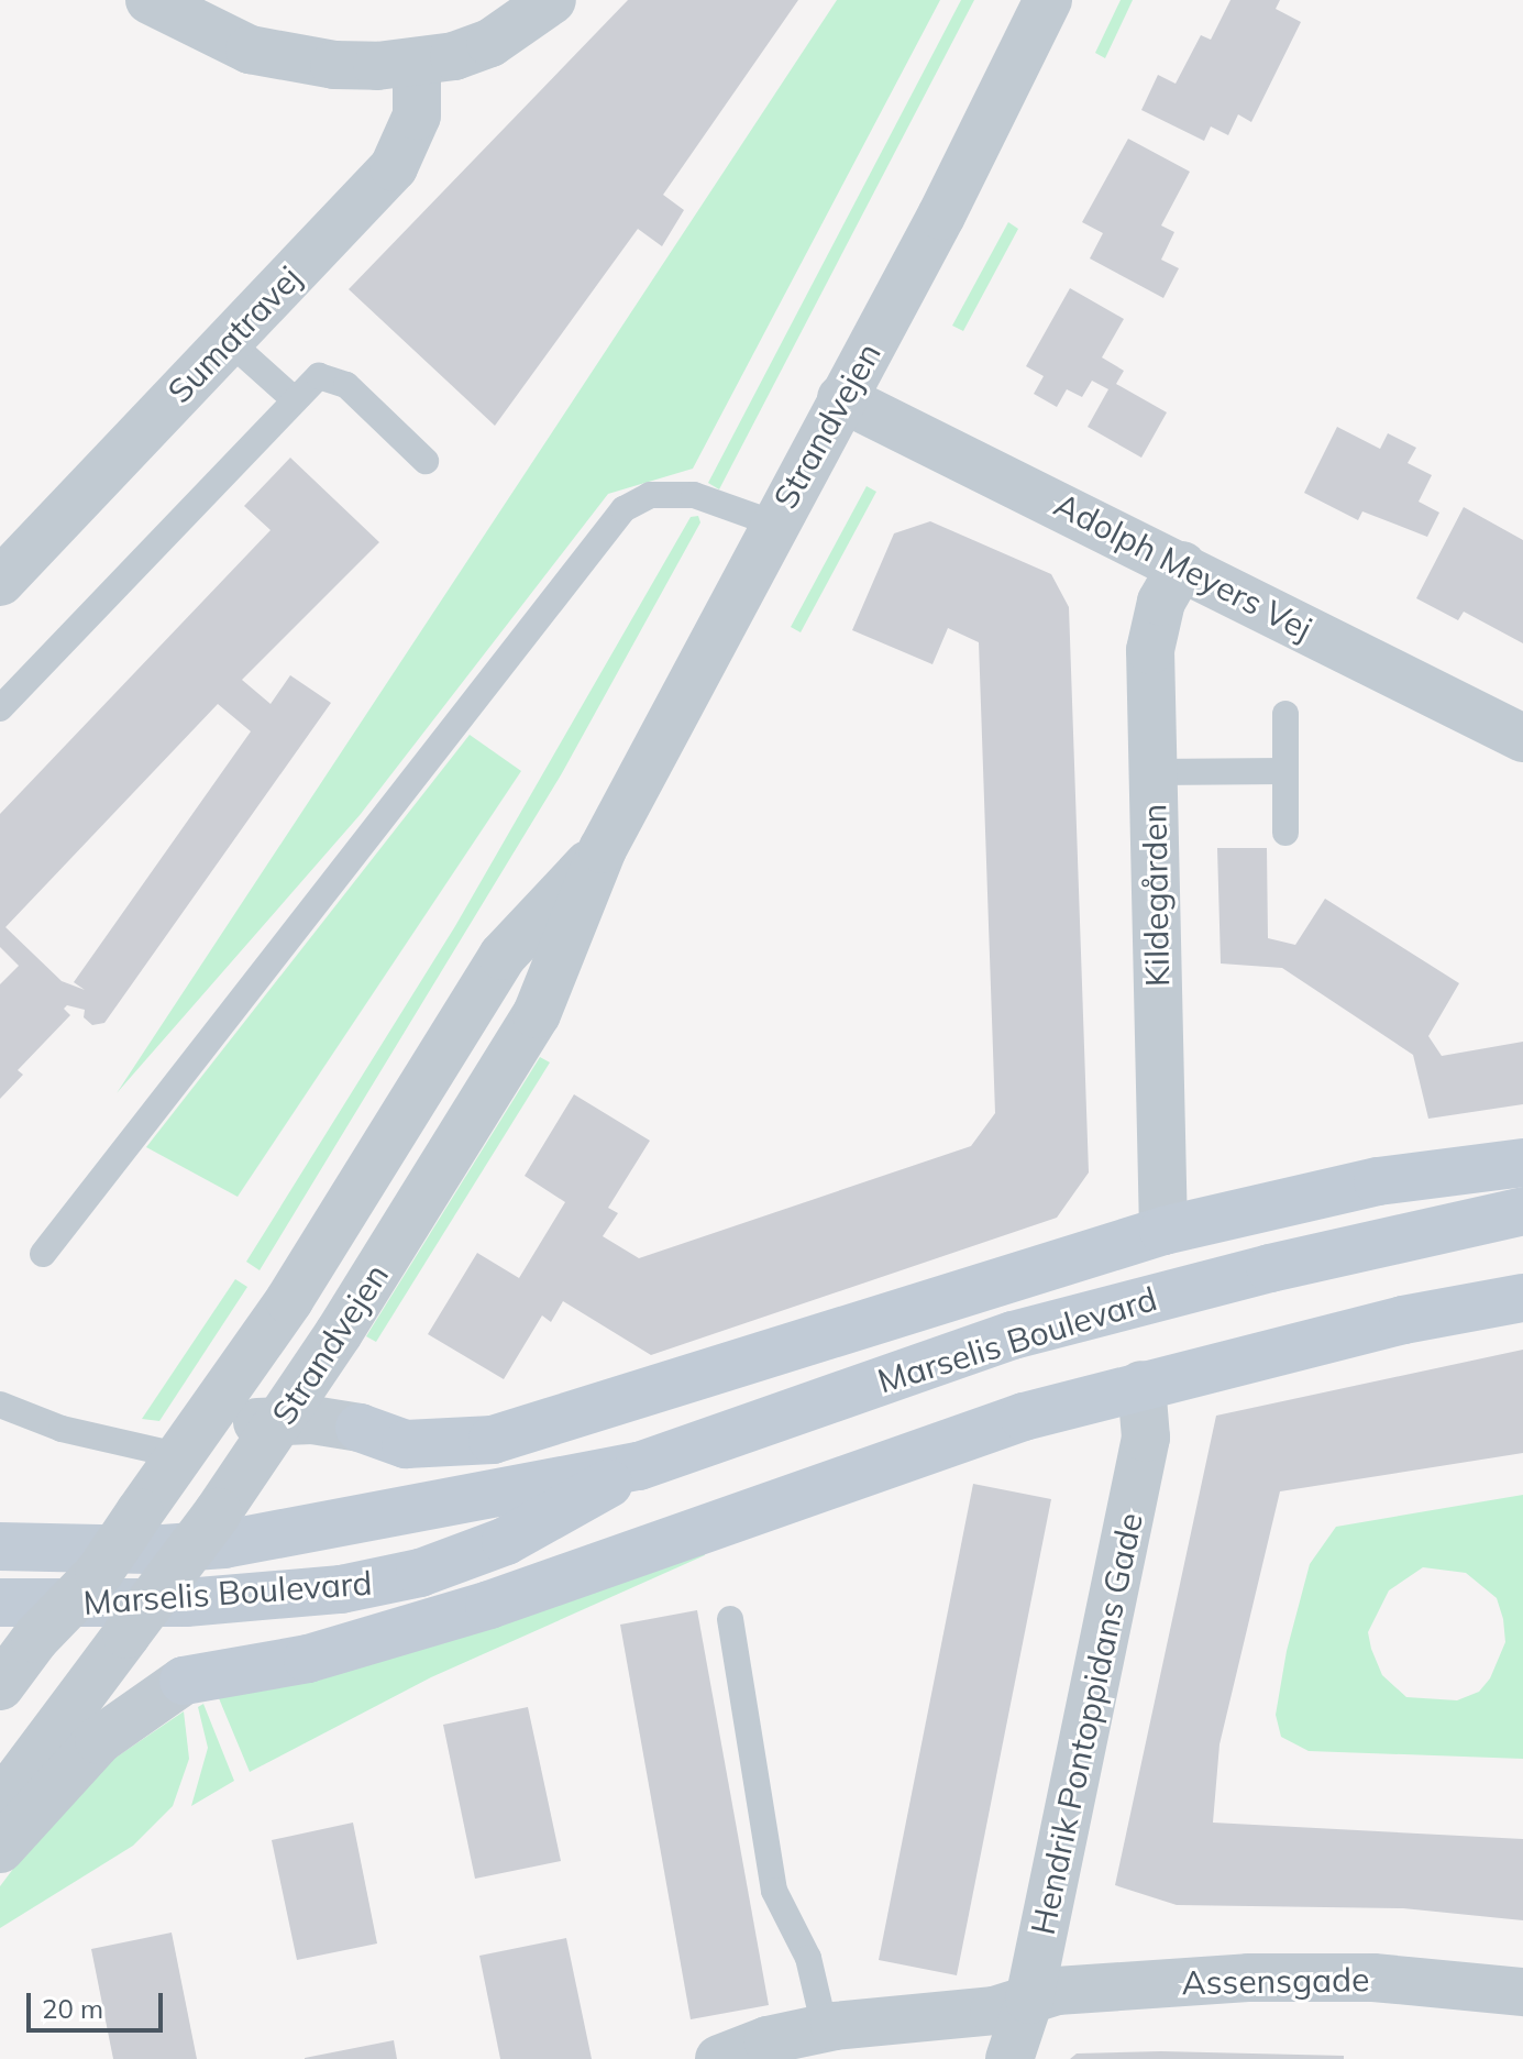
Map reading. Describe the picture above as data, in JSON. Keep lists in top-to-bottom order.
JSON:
{
  "streets": {
    "main road": ["Marselis Boulevard"],
    "street": [
      "Sumatravej",
      "Strandvejen",
      "Adolph Meyers Vej",
      "Kildegården",
      "Hendrik Pontoppidans Gade",
      "Assensgade"
    ]
  },
  "crossings": [
    ["Strandvejen", "Adolph Meyers Vej"],
    ["Adolph Meyers Vej", "Kildegården"],
    ["Hendrik Pontoppidans Gade", "Assensgade"]
  ],
  "scale_bar": "20 m"
}
